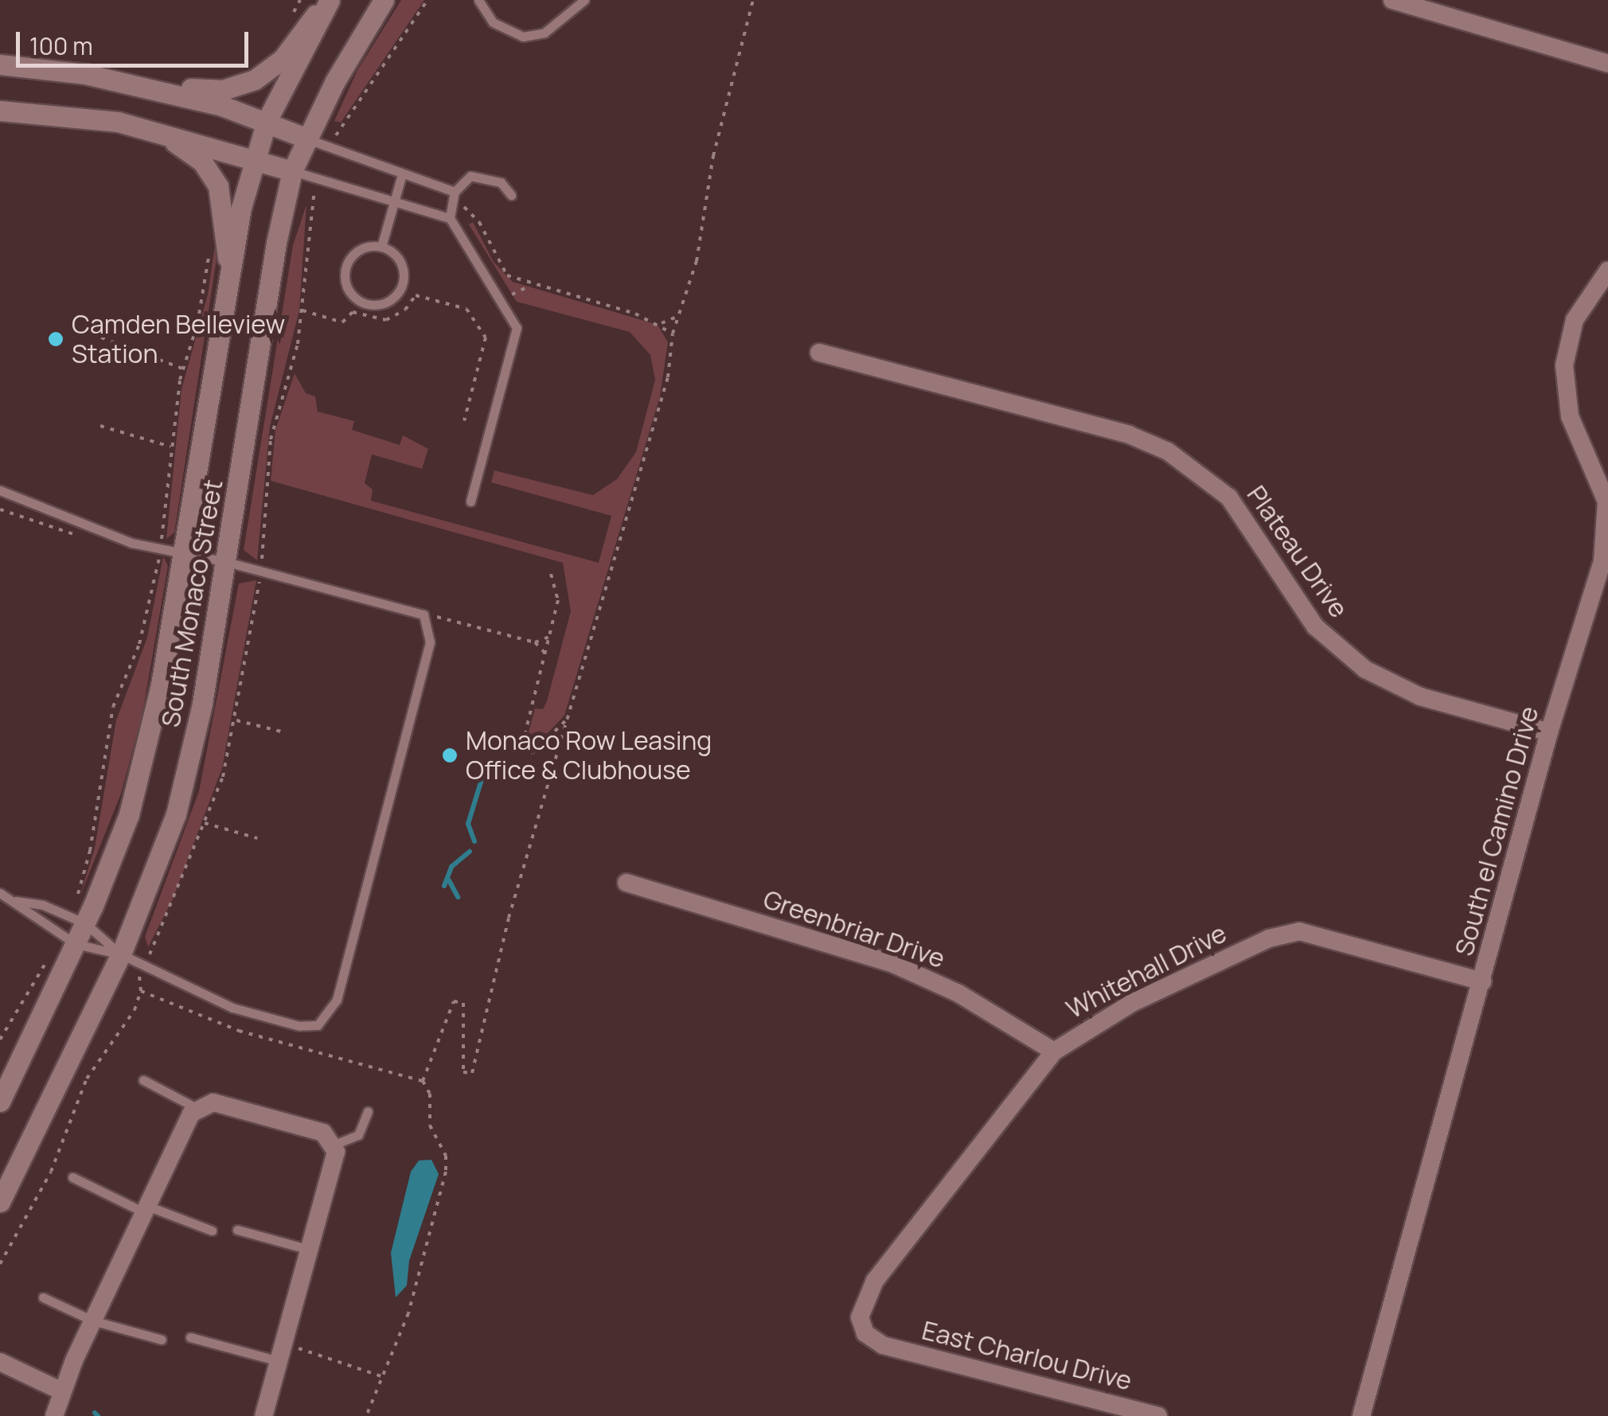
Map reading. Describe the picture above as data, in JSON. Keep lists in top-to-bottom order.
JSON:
{
  "streets": {
    "main road": ["South Monaco Street"],
    "street": [
      "Plateau Drive",
      "South el Camino Drive",
      "Greenbriar Drive",
      "Whitehall Drive",
      "East Charlou Drive"
    ]
  },
  "crossings": [
    ["Plateau Drive", "South el Camino Drive"],
    ["South el Camino Drive", "Whitehall Drive"],
    ["Greenbriar Drive", "Whitehall Drive"],
    ["Whitehall Drive", "East Charlou Drive"]
  ],
  "places": ["Camden Belleview Station", "Monaco Row Leasing Office & Clubhouse"],
  "scale_bar": "100 m"
}
